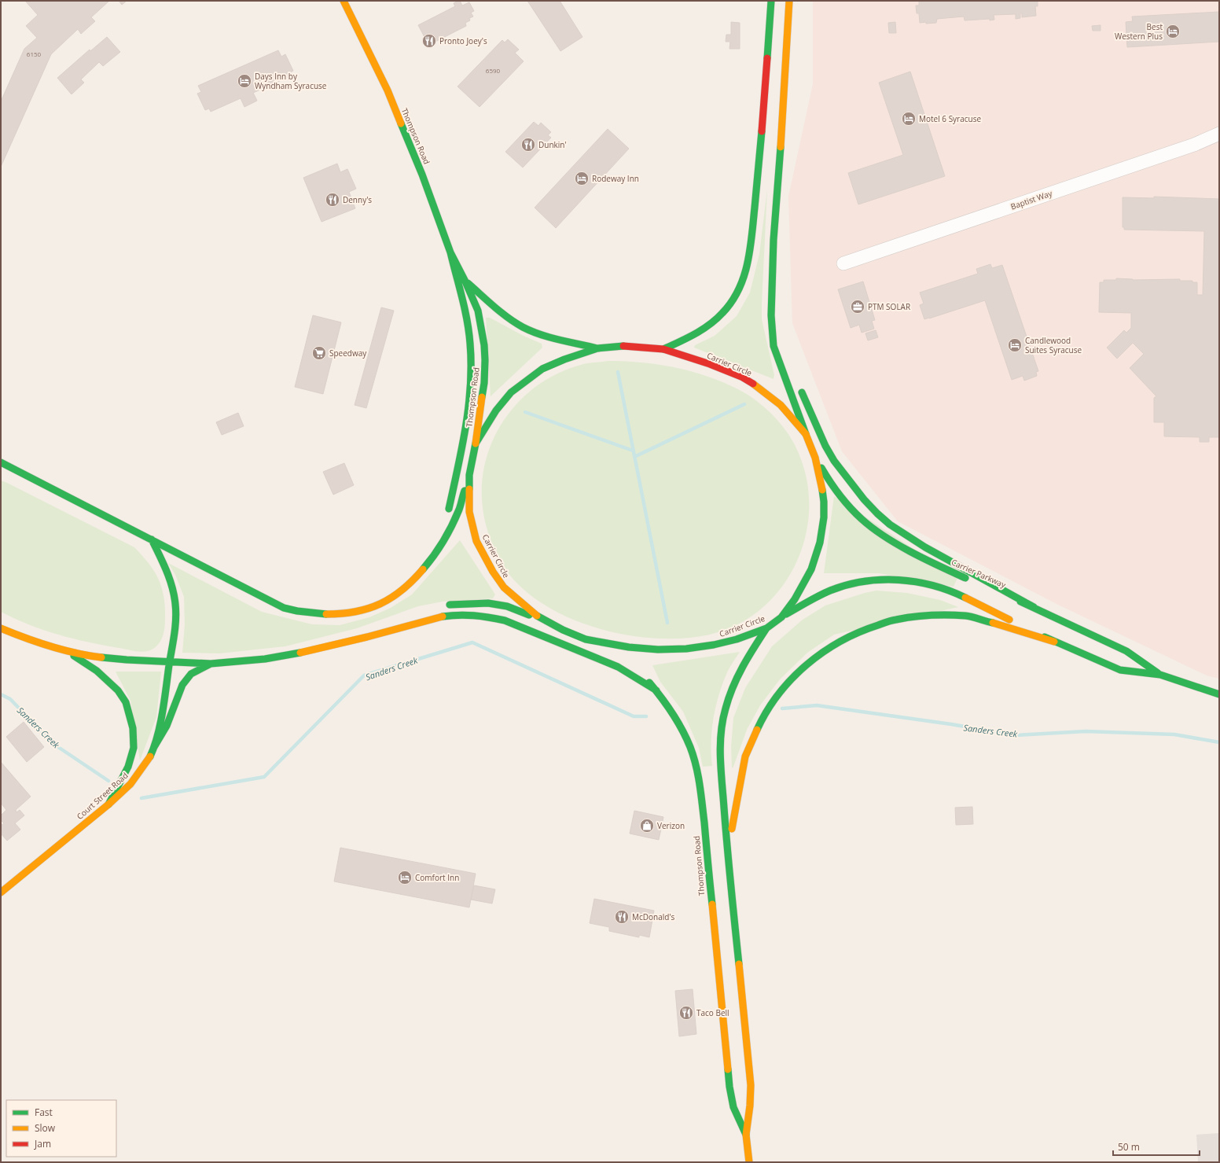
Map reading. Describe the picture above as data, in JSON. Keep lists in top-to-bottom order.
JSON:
{
  "streets": {
    "main road": [
      "Thompson Road",
      "Carrier Circle",
      "Carrier Parkway",
      "Court Street Road"
    ],
    "street": ["Baptist Way"]
  },
  "crossings": [
    ["Thompson Road", "Carrier Circle"],
    ["Carrier Circle", "Carrier Parkway"]
  ],
  "water": ["Sanders Creek"],
  "places": {
    "hotel": [
      "Best Western Plus",
      "Days Inn by Wyndham Syracuse",
      "Motel 6 Syracuse",
      "Rodeway Inn",
      "Candlewood Suites Syracuse",
      "Comfort Inn"
    ],
    "restaurant": [
      "Pronto Joey's",
      "Dunkin'",
      "Denny's",
      "McDonald's",
      "Taco Bell"
    ],
    "office": ["PTM SOLAR"],
    "supermarket": ["Speedway"],
    "shop": ["Verizon"]
  },
  "house_numbers": ["6150", "6590"],
  "legend": ["Fast", "Slow", "Jam"],
  "scale_bar": "50 m"
}
